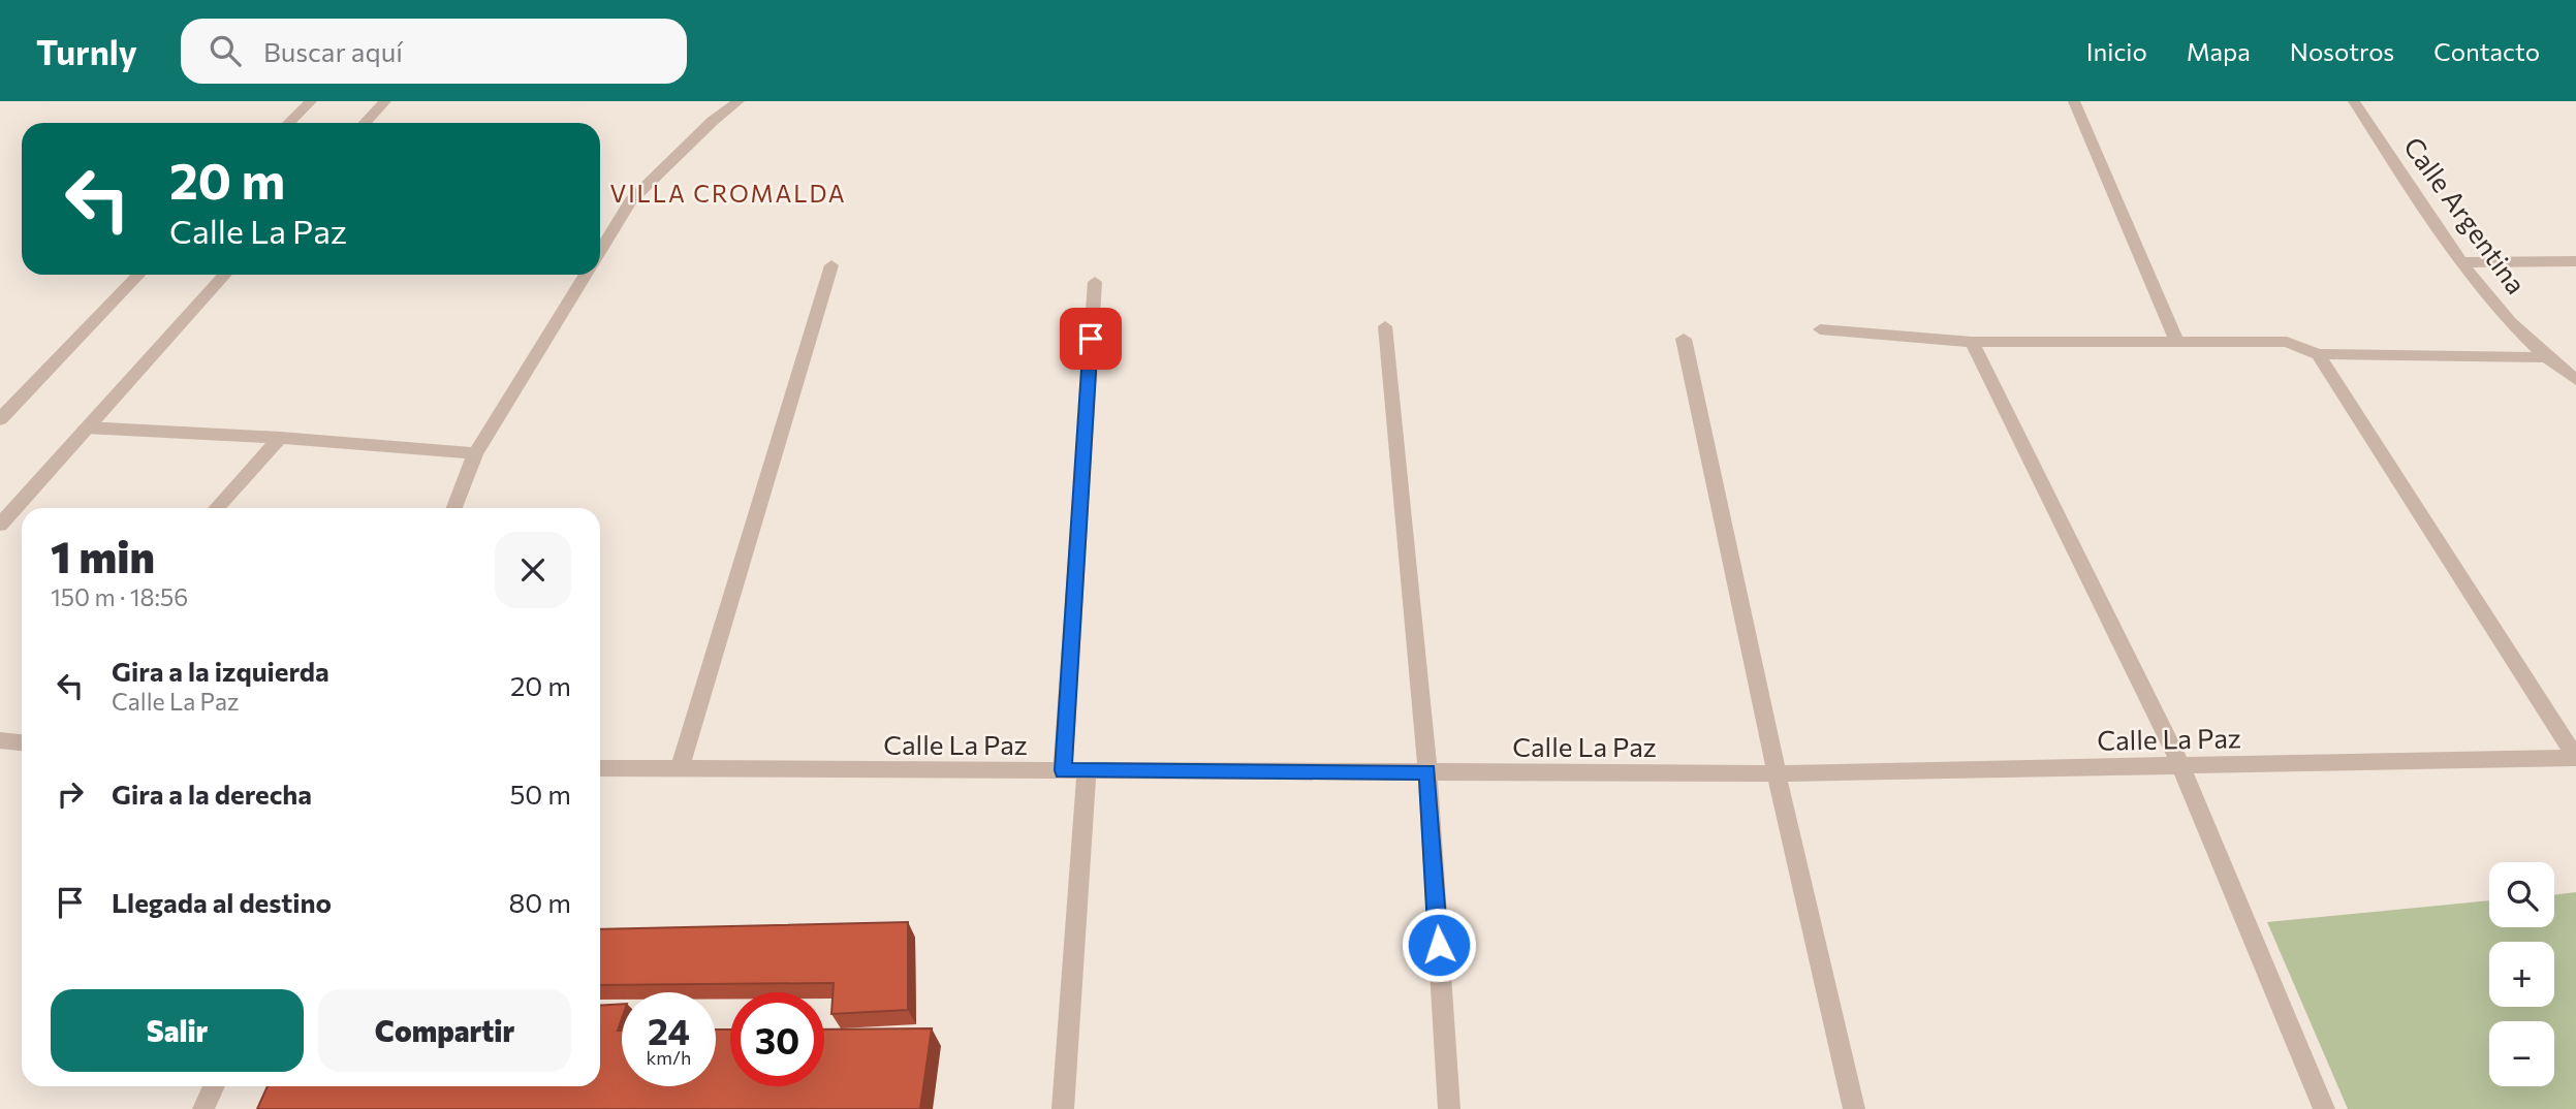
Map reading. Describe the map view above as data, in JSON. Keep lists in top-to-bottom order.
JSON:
{
  "streets": {
    "street": ["Calle Argentina", "Calle La Paz"]
  },
  "districts": ["VILLA CROMALDA"],
  "page": {
    "header": "Turnly",
    "search": "Buscar aquí",
    "nav": [
      "Inicio",
      "Mapa",
      "Nosotros",
      "Contacto"
    ],
    "turn": ["20 m", "Calle La Paz"],
    "heading": ["1 min", "150 m · 18:56"],
    "list": [
      {
        "name": "Gira a la izquierda",
        "note": "Calle La Paz",
        "value": "20 m"
      },
      {
        "name": "Gira a la derecha",
        "value": "50 m"
      },
      {
        "name": "Llegada al destino",
        "value": "80 m"
      }
    ],
    "map_buttons": ["+", "−"],
    "buttons": ["Salir", "Compartir"],
    "speed": "24 km/h",
    "limit": "30"
  }
}
